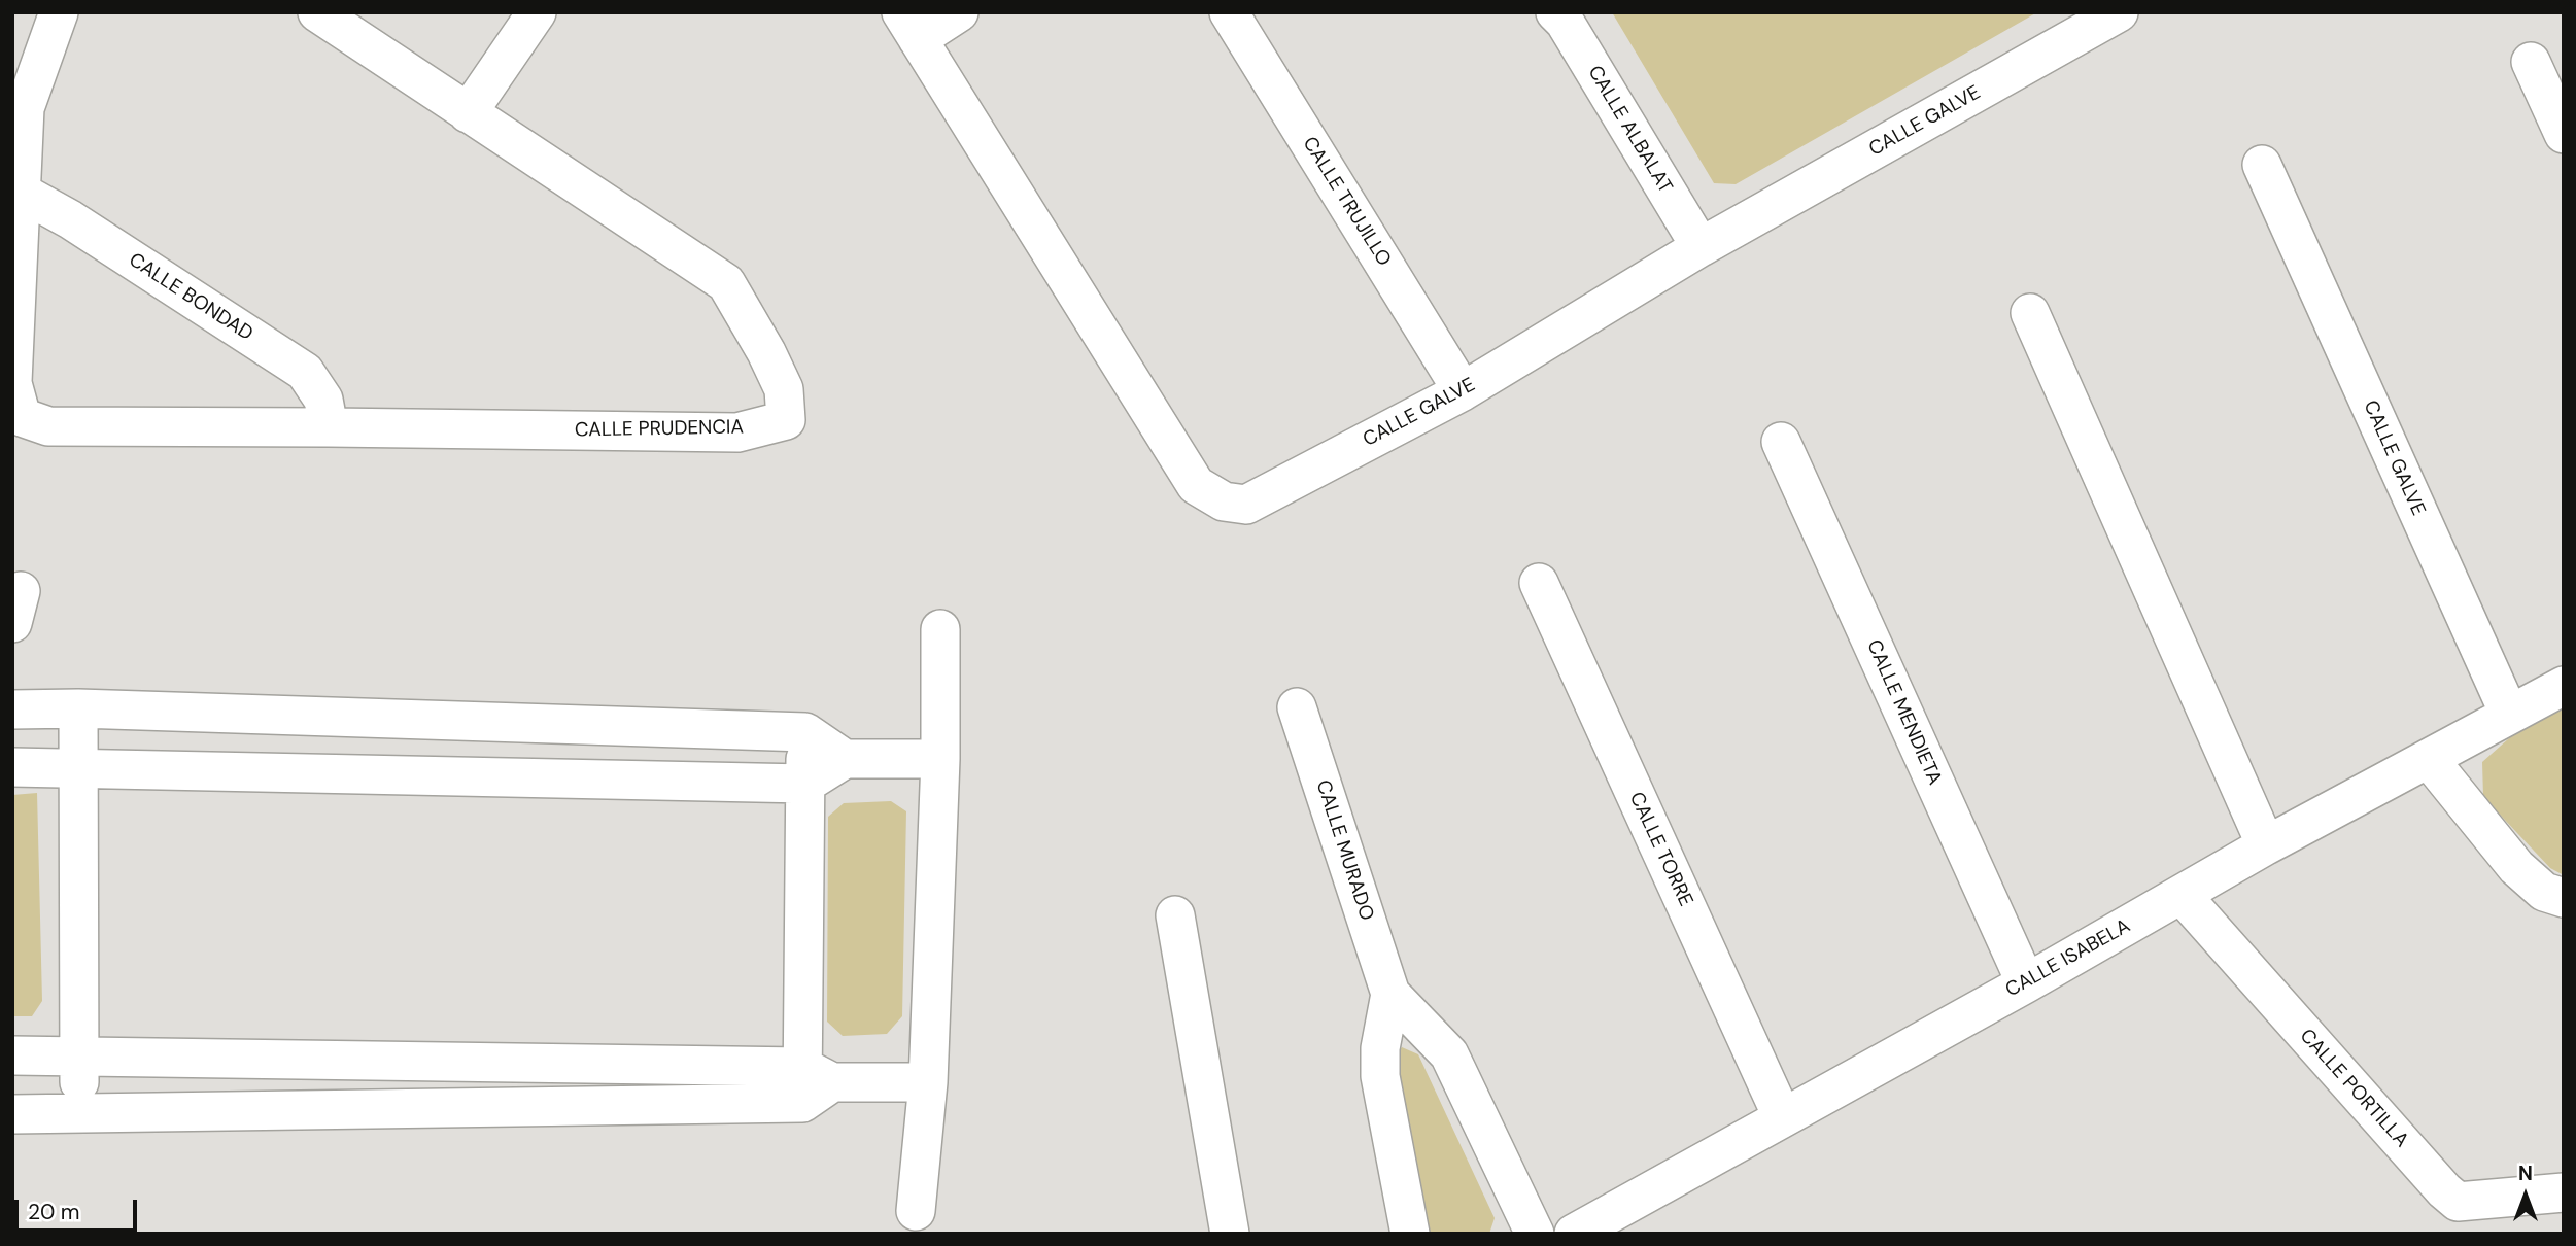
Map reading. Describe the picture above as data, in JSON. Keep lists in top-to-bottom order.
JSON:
{
  "streets": {
    "street": [
      "CALLE GALVE",
      "CALLE ALBALAT",
      "CALLE TRUJILLO",
      "CALLE BONDAD",
      "CALLE PRUDENCIA",
      "CALLE MENDIETA",
      "CALLE TORRE",
      "CALLE MURADO",
      "CALLE ISABELA",
      "CALLE PORTILLA"
    ]
  },
  "crossings": [
    ["CALLE GALVE", "CALLE ALBALAT"],
    ["CALLE GALVE", "CALLE TRUJILLO"],
    ["CALLE GALVE", "CALLE ISABELA"],
    ["CALLE BONDAD", "CALLE PRUDENCIA"],
    ["CALLE MENDIETA", "CALLE ISABELA"],
    ["CALLE TORRE", "CALLE ISABELA"],
    ["CALLE ISABELA", "CALLE PORTILLA"]
  ],
  "scale_bar": "20 m",
  "north": "top"
}
